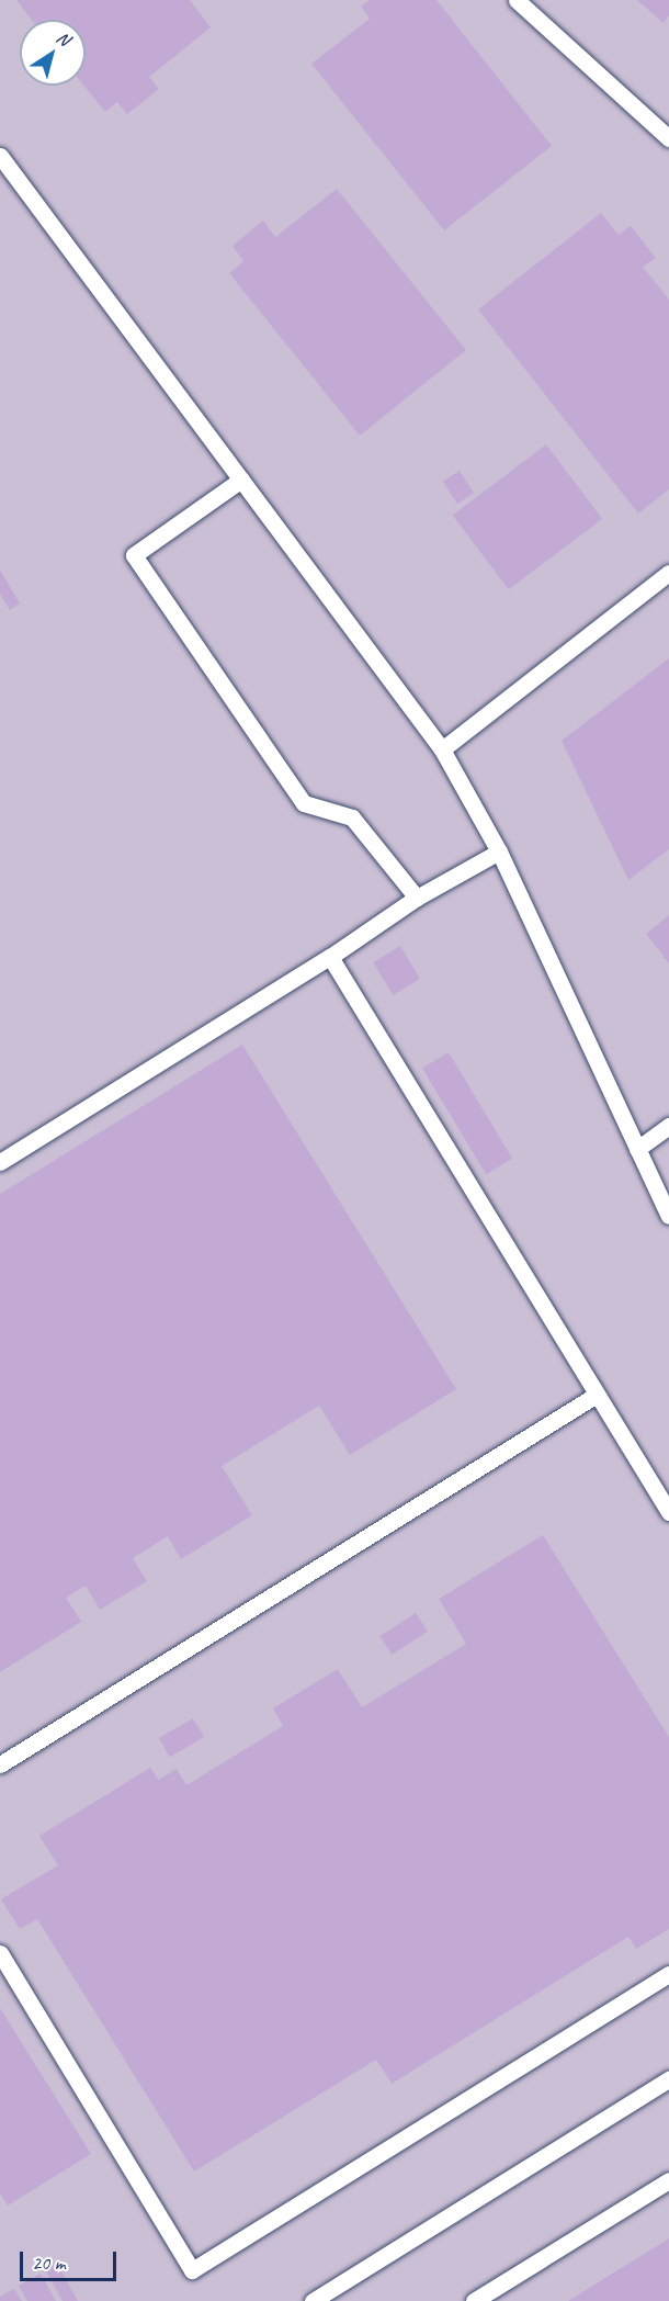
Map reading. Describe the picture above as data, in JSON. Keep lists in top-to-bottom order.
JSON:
{
  "scale_bar": "20 m",
  "north": "top right"
}
